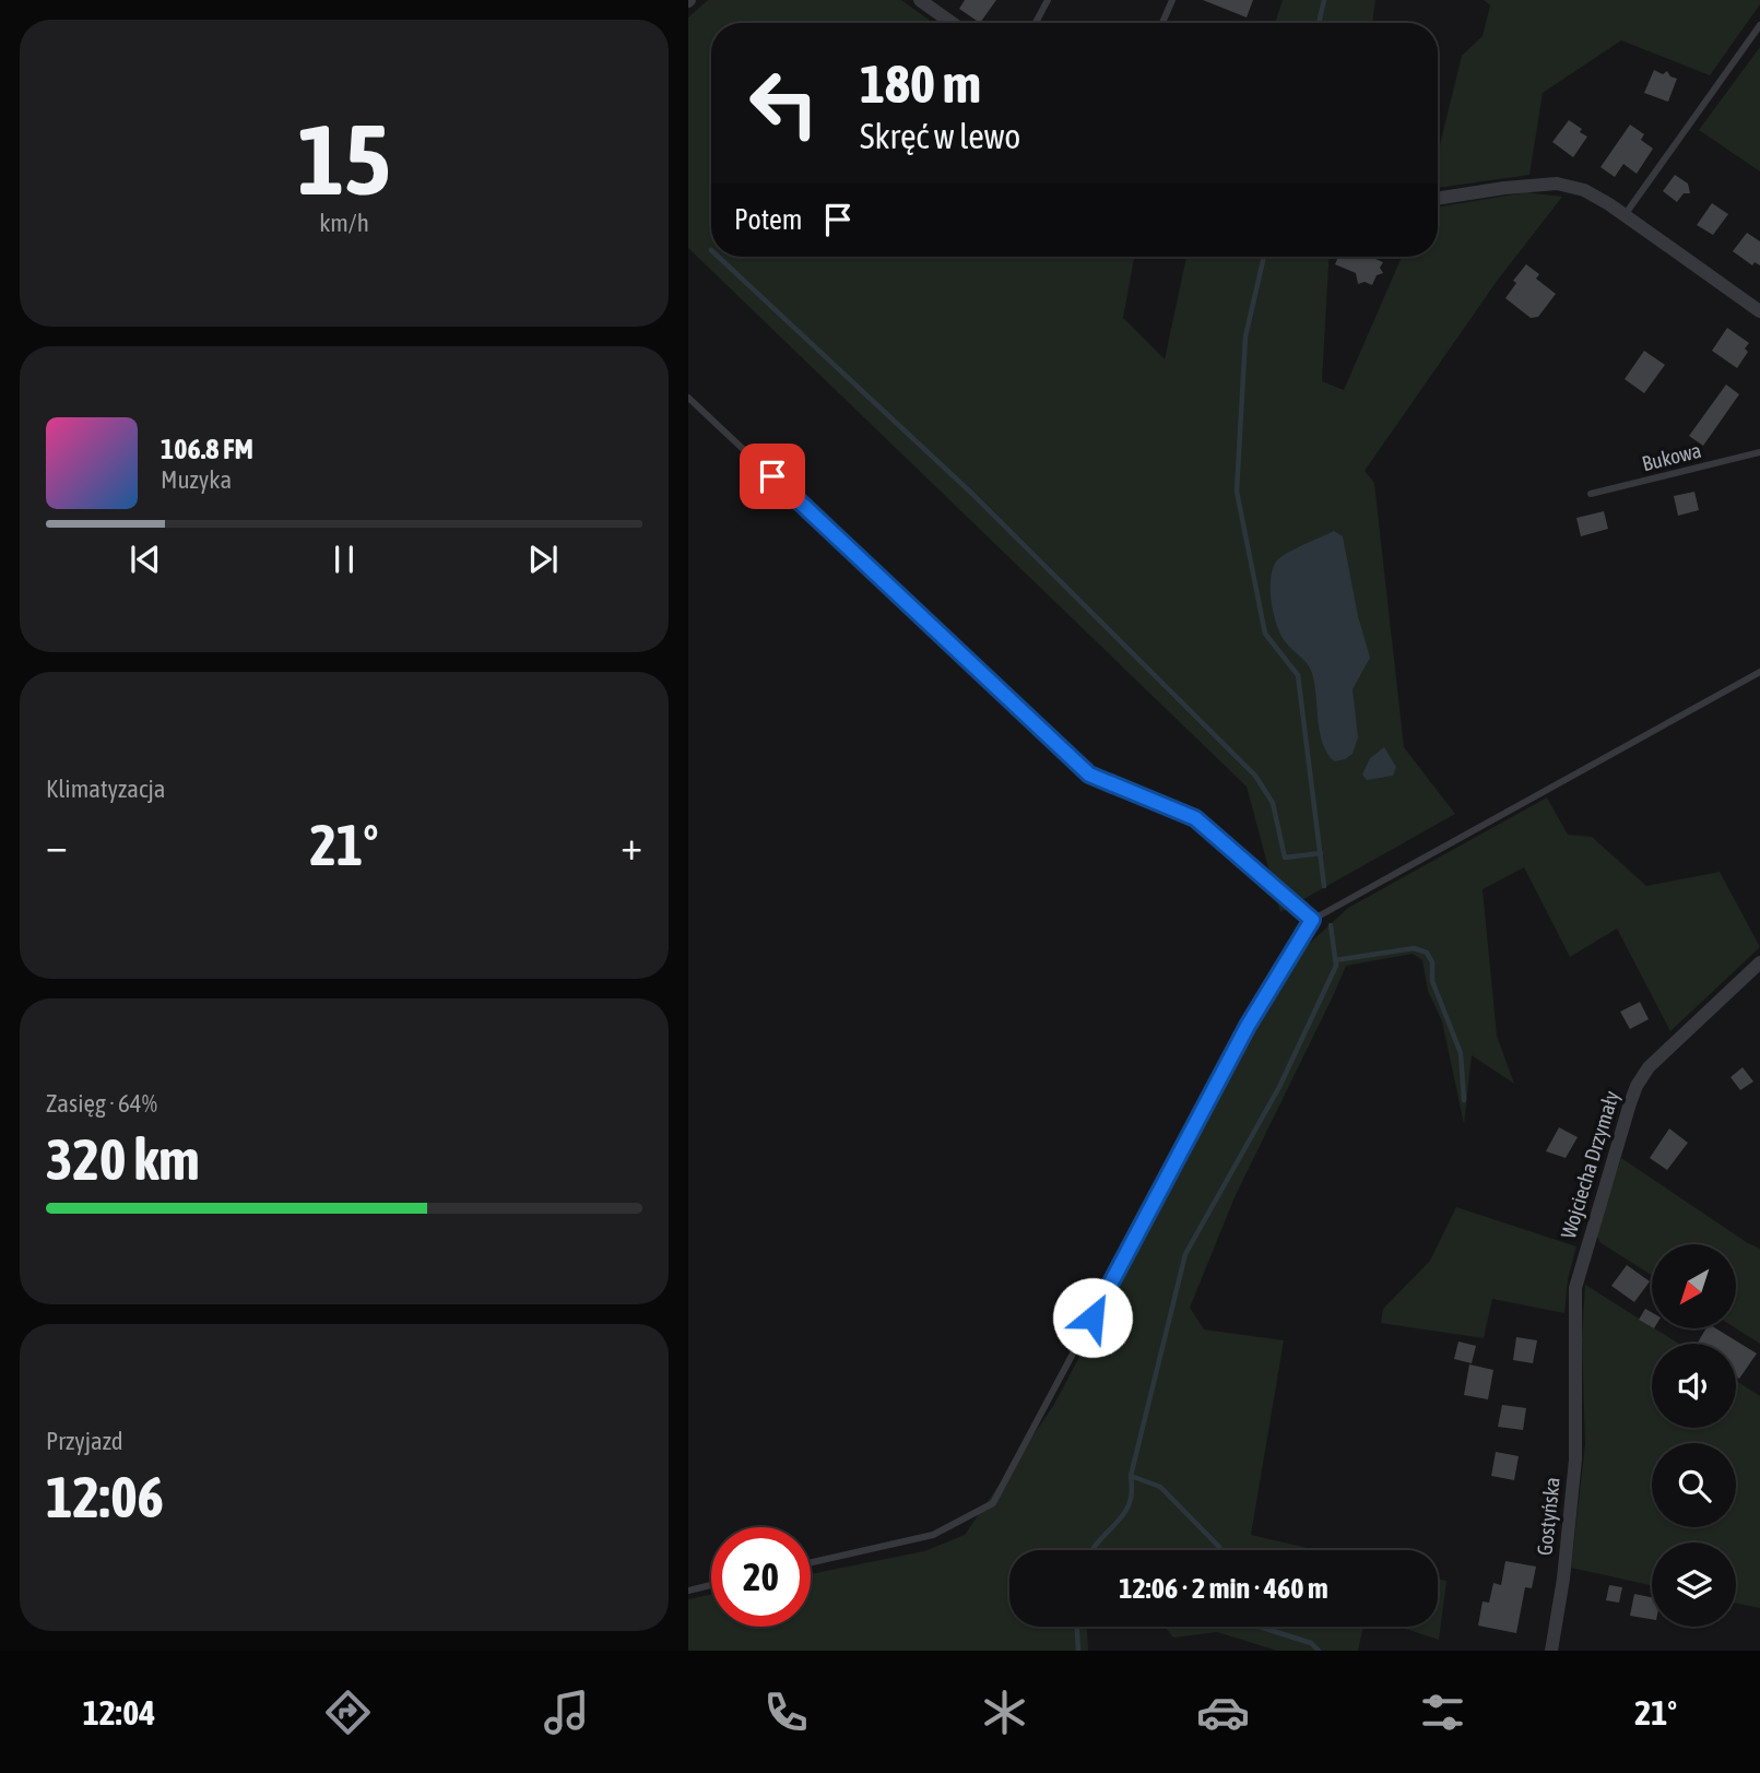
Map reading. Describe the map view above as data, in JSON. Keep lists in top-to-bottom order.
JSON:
{
  "streets": {
    "street": ["Wojciecha Drzymały", "Gostyńska"],
    "lane": ["Bukowa"]
  },
  "crossings": [
    ["Wojciecha Drzymały", "Gostyńska"]
  ],
  "north": "bottom left",
  "page": {
    "tile": [
      ["15", "km/h"],
      "Klimatyzacja",
      ["Zasięg · 64%", "320 km"],
      ["Przyjazd", "12:06"]
    ],
    "turn": ["180 m", "Skręć w lewo"],
    "then": "Potem",
    "song": ["106.8 FM", "Muzyka"],
    "heat": ["−", "21°", "+"],
    "limit": "20",
    "trip": "12:06 · 2 min · 460 m",
    "tabs": ["12:04", "21°"]
  }
}
